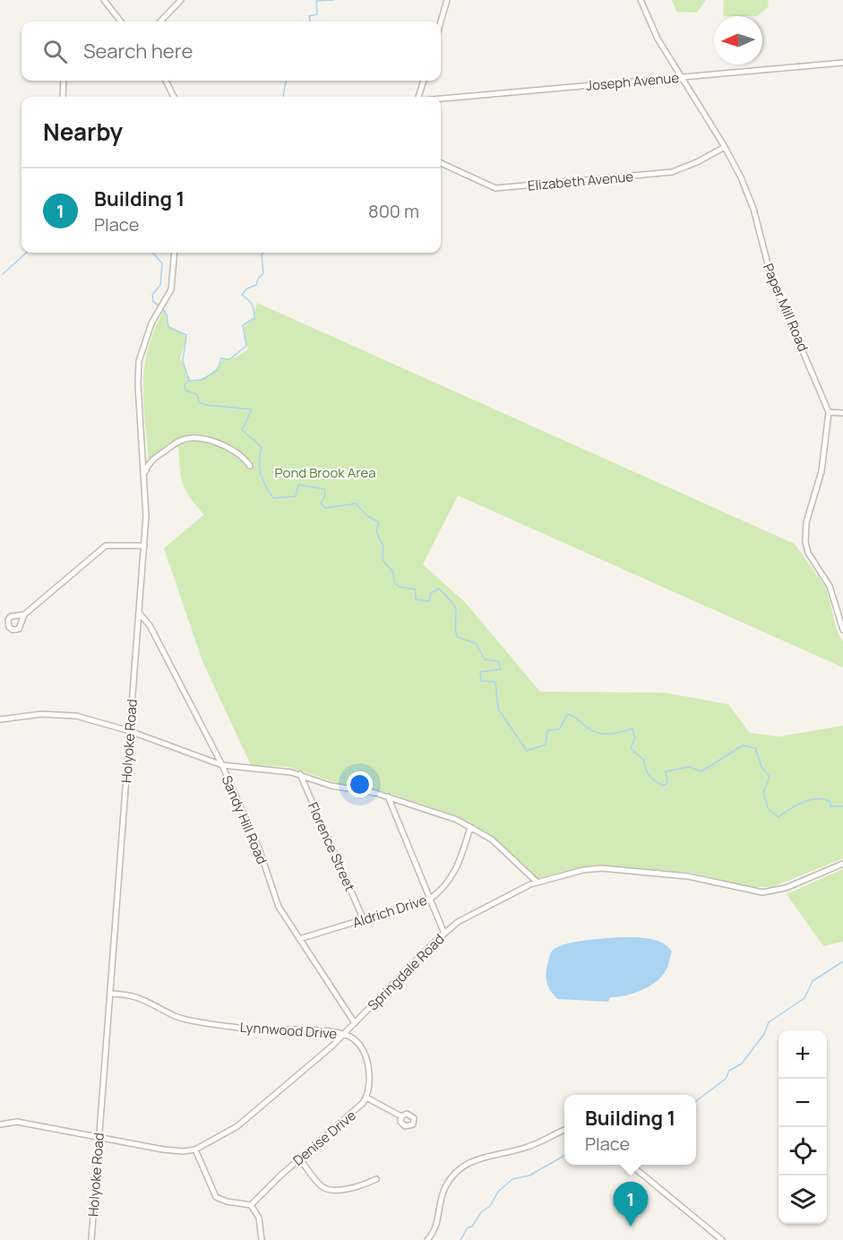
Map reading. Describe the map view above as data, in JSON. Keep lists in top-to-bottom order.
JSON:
{
  "streets": {
    "street": [
      "Joseph Avenue",
      "Elizabeth Avenue",
      "Paper Mill Road",
      "Holyoke Road",
      "Sandy Hill Road",
      "Florence Street",
      "Aldrich Drive",
      "Springdale Road",
      "Lynnwood Drive",
      "Denise Drive"
    ]
  },
  "crossings": [
    ["Joseph Avenue", "Paper Mill Road"],
    ["Elizabeth Avenue", "Paper Mill Road"],
    ["Holyoke Road", "Sandy Hill Road"],
    ["Holyoke Road", "Springdale Road"],
    ["Holyoke Road", "Lynnwood Drive"],
    ["Sandy Hill Road", "Aldrich Drive"],
    ["Sandy Hill Road", "Springdale Road"],
    ["Florence Street", "Aldrich Drive"],
    ["Springdale Road", "Lynnwood Drive"],
    ["Springdale Road", "Denise Drive"],
    ["Lynnwood Drive", "Denise Drive"]
  ],
  "parks": ["Pond Brook Area"],
  "north": "left",
  "page": {
    "search": "Search here",
    "heading": "Nearby",
    "list": [
      {
        "mark": "1",
        "name": "Building 1",
        "note": "Place",
        "value": "800 m"
      }
    ],
    "map_buttons": ["+", "−"],
    "popup": ["Building 1", "Place"],
    "pins": "1"
  }
}
